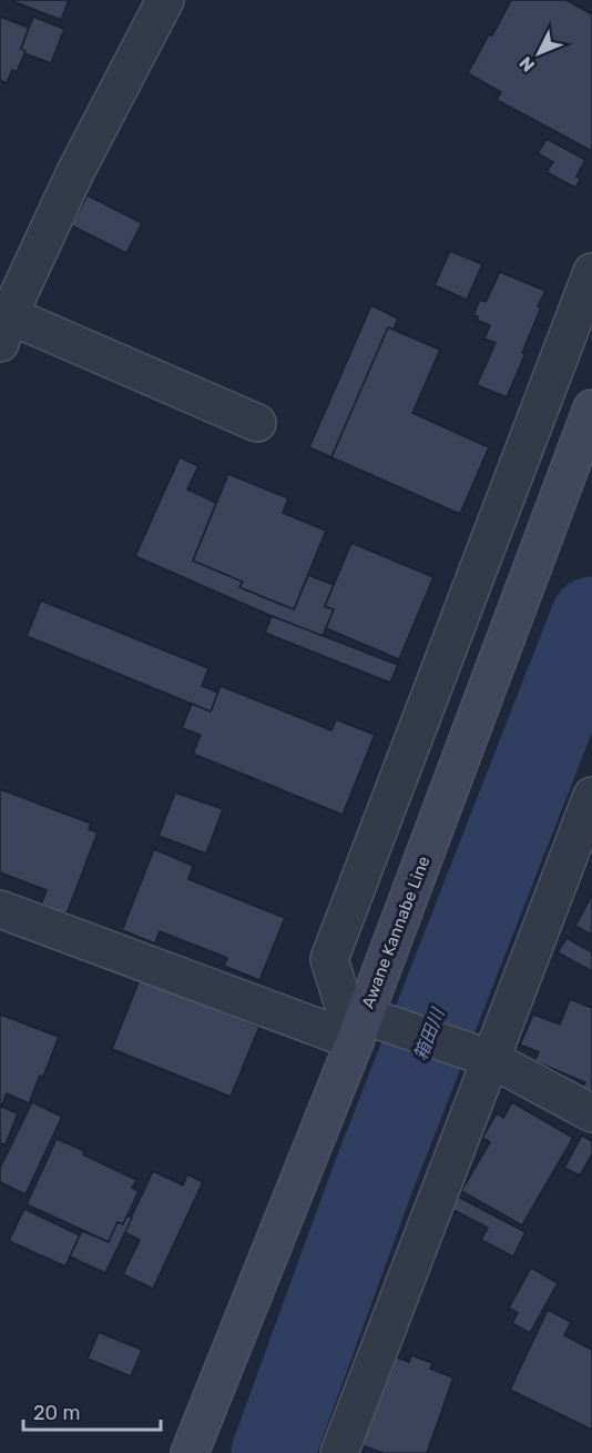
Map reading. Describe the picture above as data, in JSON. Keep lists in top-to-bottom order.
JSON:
{
  "streets": {
    "main road": ["Awane Kannabe Line"]
  },
  "water": ["箱田川"],
  "scale_bar": "20 m",
  "north": "bottom left"
}
